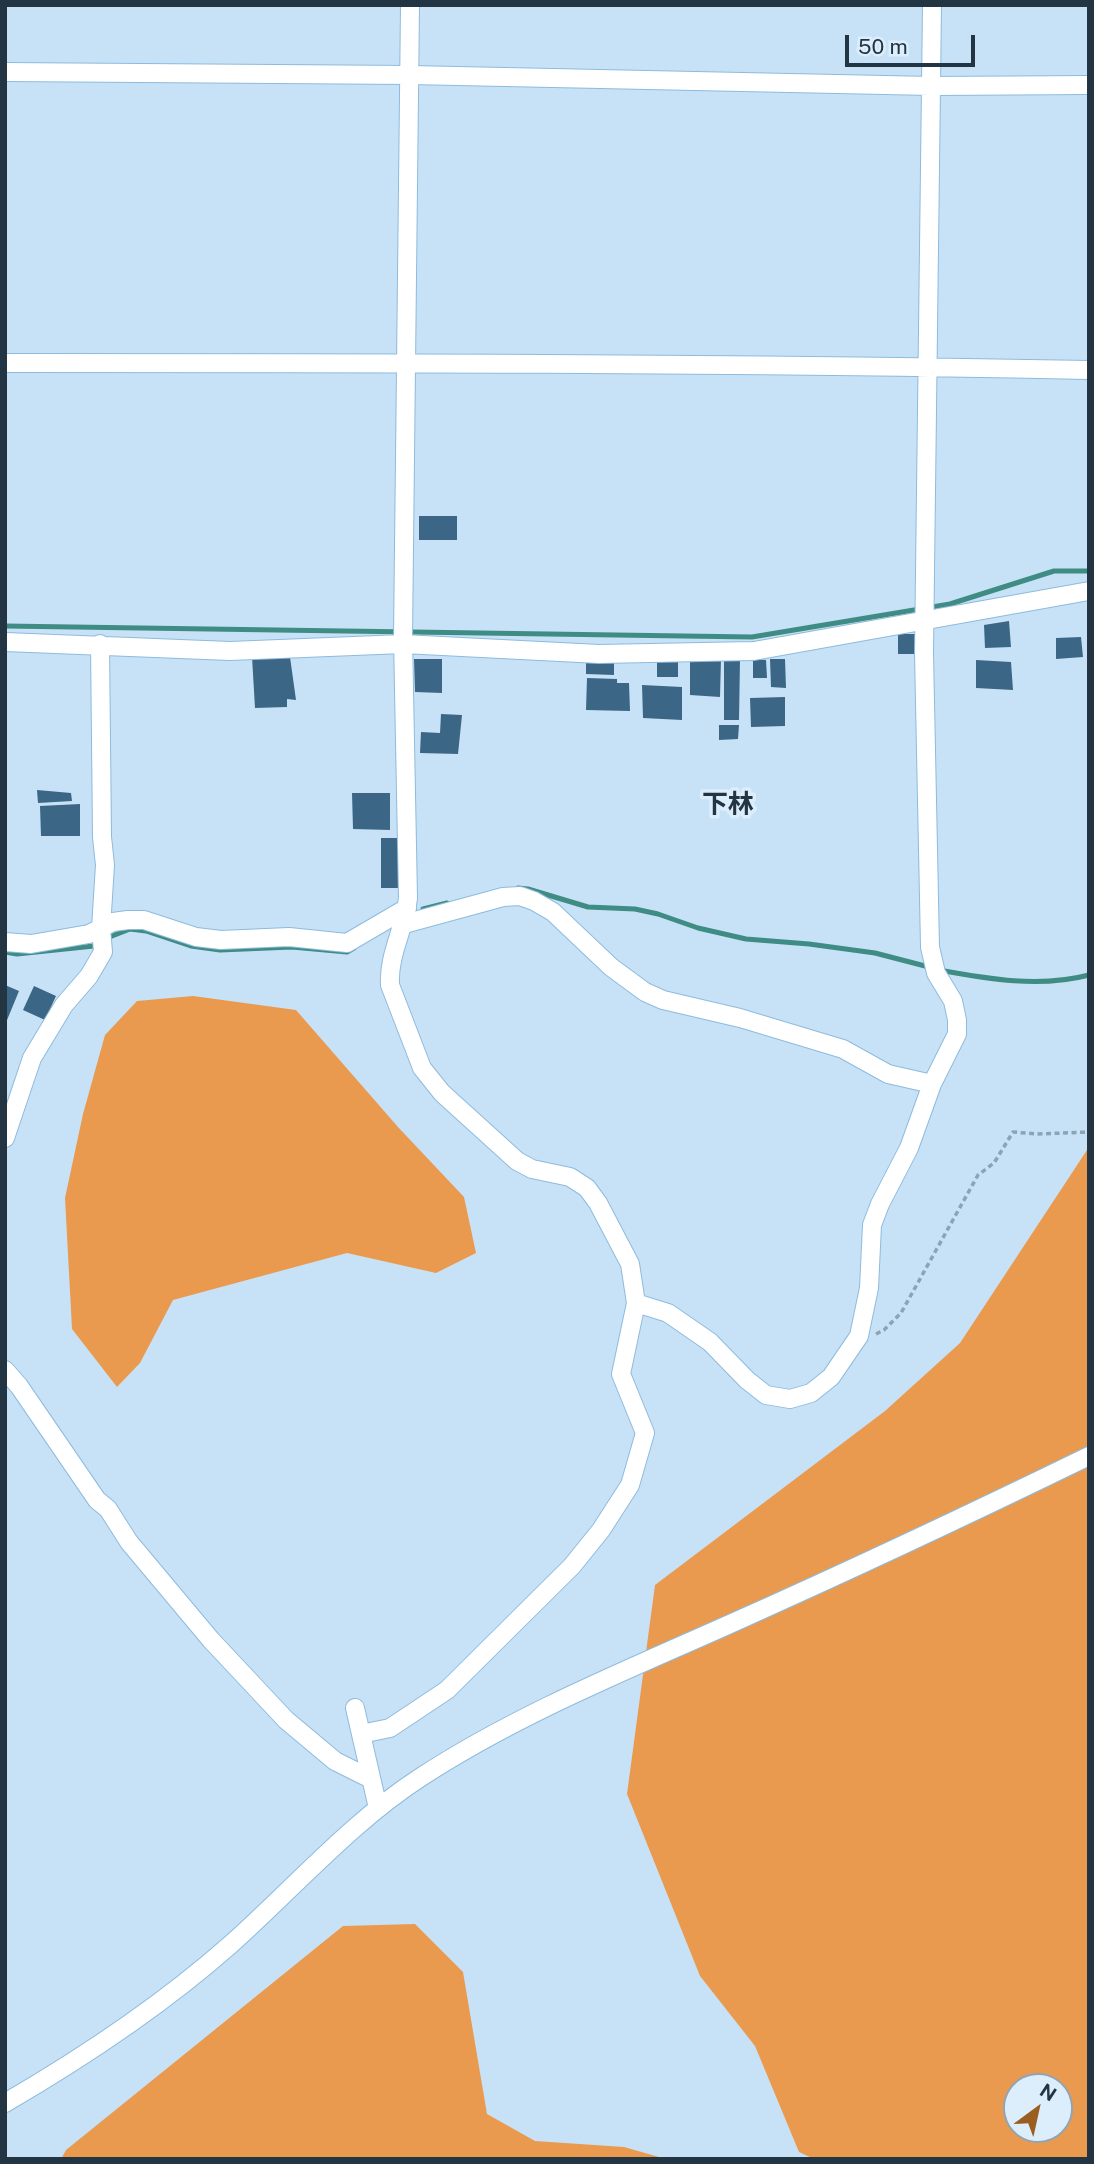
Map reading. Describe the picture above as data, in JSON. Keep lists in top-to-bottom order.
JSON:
{
  "districts": ["下林"],
  "scale_bar": "50 m",
  "north": "top right"
}
